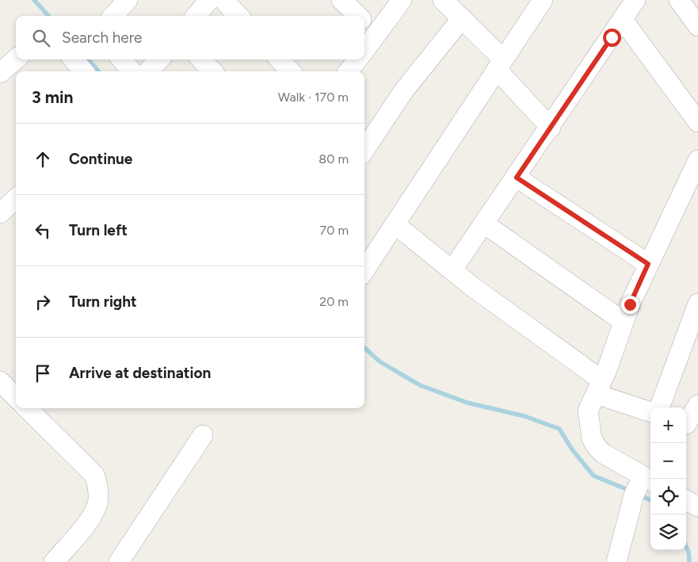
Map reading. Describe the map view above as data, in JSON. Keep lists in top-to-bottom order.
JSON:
{
  "page": {
    "search": "Search here",
    "heading": ["3 min", "Walk · 170 m"],
    "list": [
      ["Continue", "80 m"],
      ["Turn left", "70 m"],
      ["Turn right", "20 m"],
      "Arrive at destination"
    ],
    "map_buttons": ["+", "−"]
  }
}
